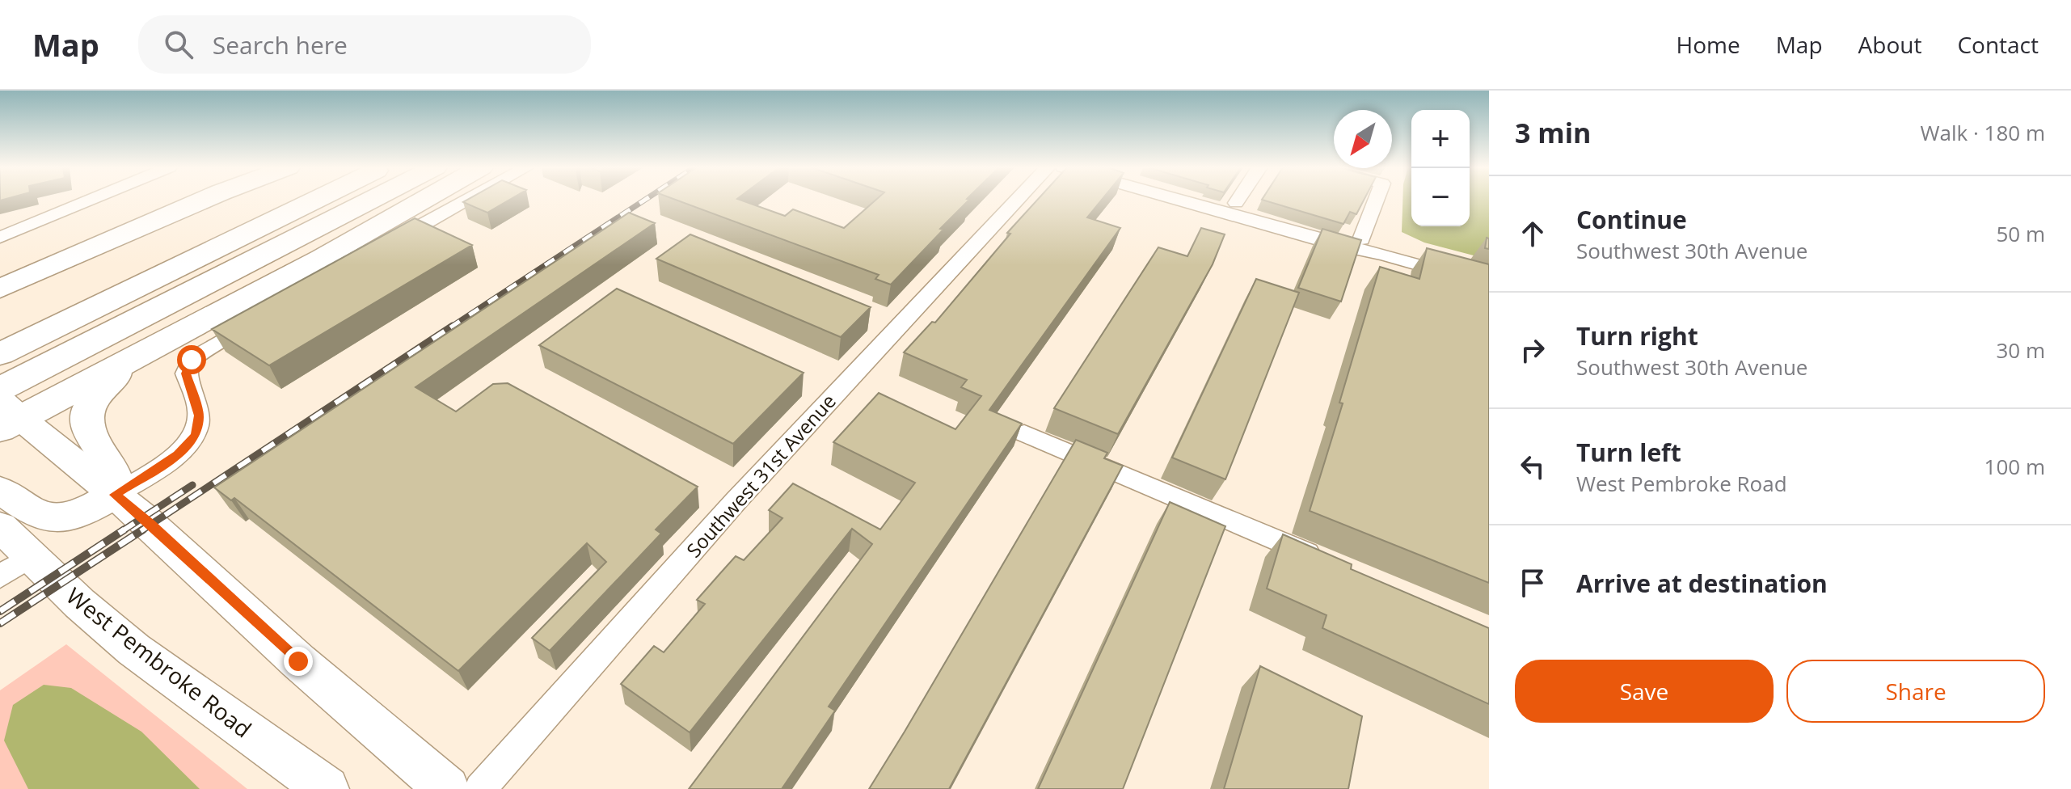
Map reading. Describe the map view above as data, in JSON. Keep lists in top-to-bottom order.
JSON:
{
  "streets": {
    "main road": ["West Pembroke Road"],
    "street": ["Southwest 31st Avenue"]
  },
  "north": "bottom left",
  "page": {
    "header": "Map",
    "search": "Search here",
    "nav": [
      "Home",
      "Map",
      "About",
      "Contact"
    ],
    "heading": ["3 min", "Walk · 180 m"],
    "map_buttons": ["+", "−"],
    "list": [
      ["Continue", "Southwest 30th Avenue", "50 m"],
      ["Turn right", "Southwest 30th Avenue", "30 m"],
      ["Turn left", "West Pembroke Road", "100 m"],
      "Arrive at destination"
    ],
    "buttons": ["Save", "Share"]
  }
}
